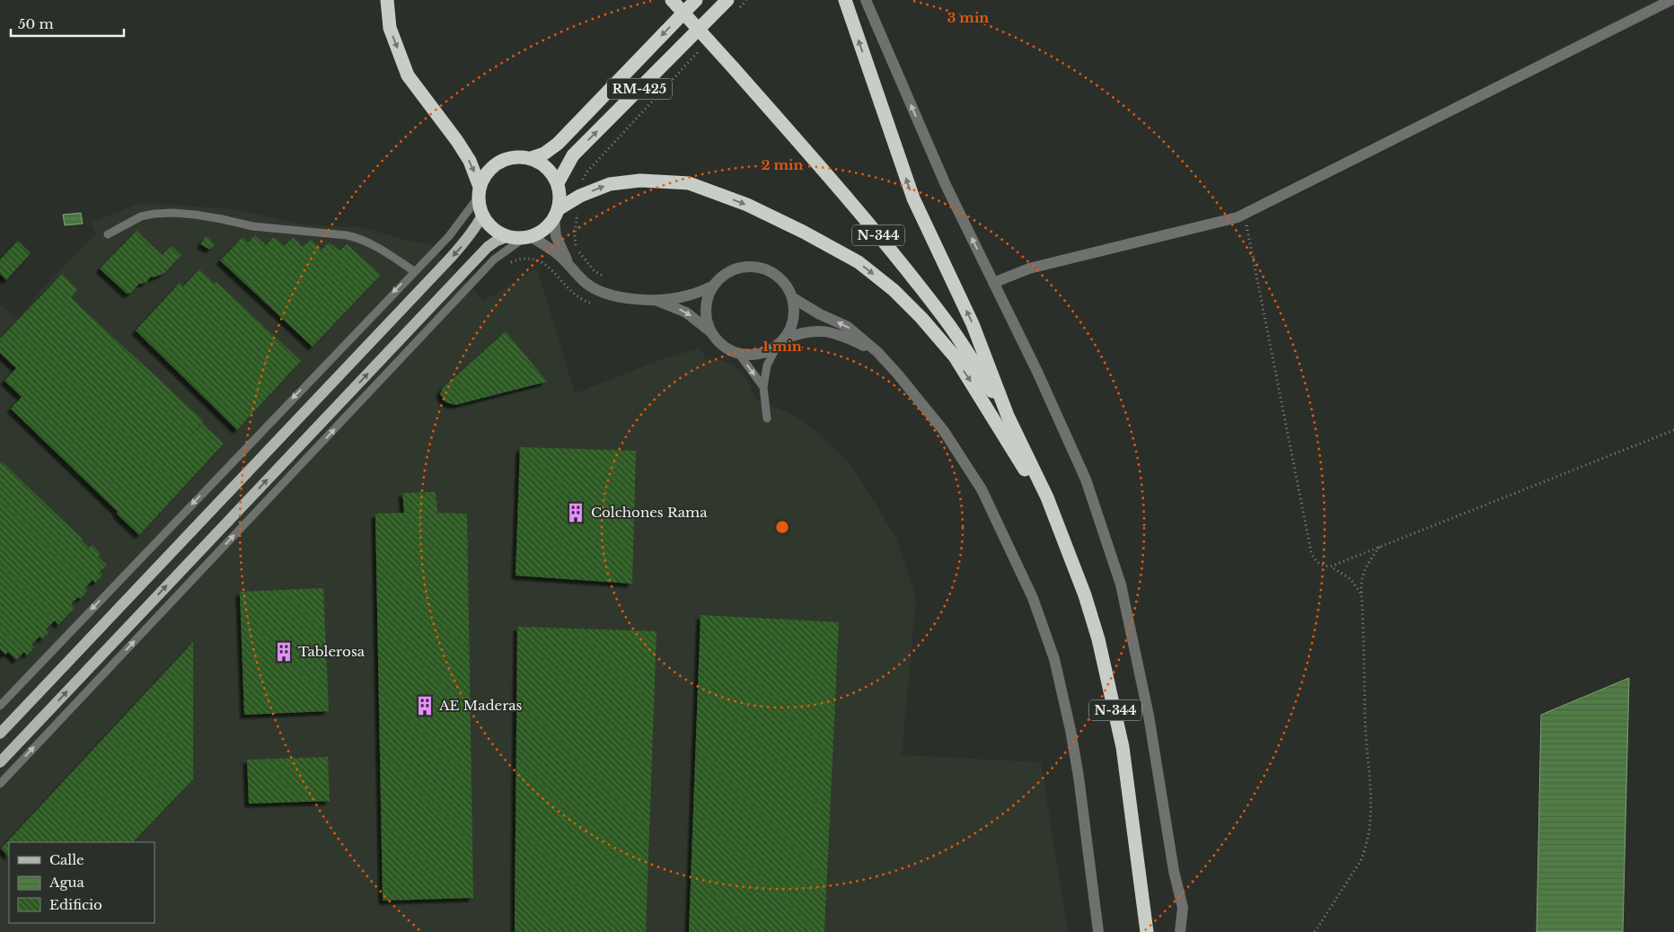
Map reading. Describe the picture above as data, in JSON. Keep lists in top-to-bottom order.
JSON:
{
  "streets": {
    "highway": ["RM-425", "N-344"]
  },
  "places": {
    "building": ["Colchones Rama", "Tablerosa", "AE Maderas"]
  },
  "legend": ["Calle", "Agua", "Edificio"],
  "scale_bar": "50 m",
  "rings": ["3 min", "2 min", "1 min"]
}
